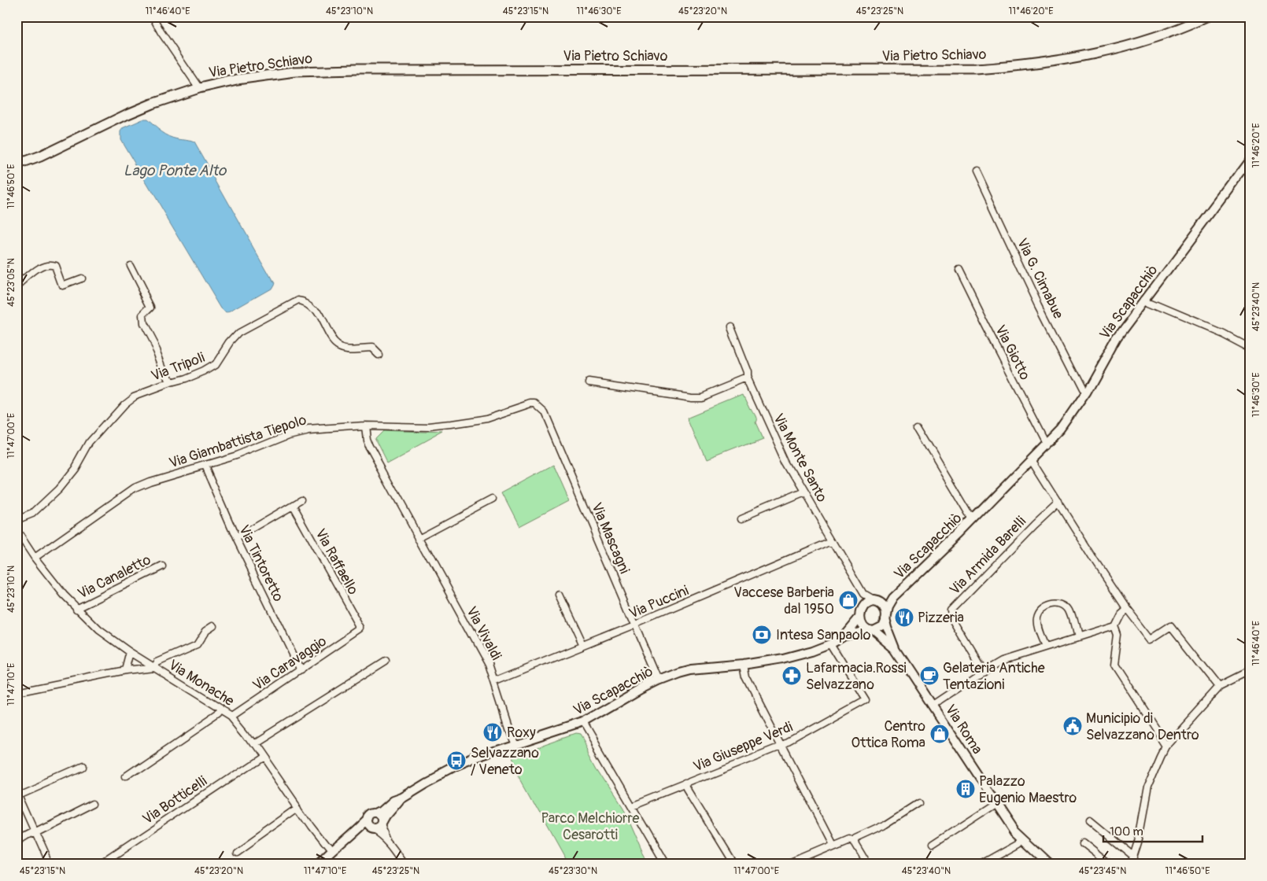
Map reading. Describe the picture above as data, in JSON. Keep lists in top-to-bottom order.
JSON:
{
  "streets": {
    "main road": ["Via Pietro Schiavo"],
    "street": [
      "Via G. Cimabue",
      "Via Scapacchiò",
      "Via Giotto",
      "Via Tripoli",
      "Via Giambattista Tiepolo",
      "Via Monte Santo",
      "Via Mascagni",
      "Via Armida Barelli",
      "Via Raffaello",
      "Via Tintoretto",
      "Via Canaletto",
      "Via Puccini",
      "Via Vivaldi",
      "Via Caravaggio",
      "Via Monache",
      "Via Roma",
      "Via Giuseppe Verdi",
      "Via Botticelli"
    ]
  },
  "crossings": [
    ["Via G. Cimabue", "Via Scapacchiò"],
    ["Via Scapacchiò", "Via Giotto"],
    ["Via Scapacchiò", "Via Monte Santo"],
    ["Via Scapacchiò", "Via Mascagni"],
    ["Via Scapacchiò", "Via Vivaldi"],
    ["Via Scapacchiò", "Via Monache"],
    ["Via Scapacchiò", "Via Roma"],
    ["Via Scapacchiò", "Via Giuseppe Verdi"],
    ["Via Giambattista Tiepolo", "Via Mascagni"],
    ["Via Giambattista Tiepolo", "Via Tintoretto"],
    ["Via Giambattista Tiepolo", "Via Vivaldi"],
    ["Via Monte Santo", "Via Puccini"],
    ["Via Monte Santo", "Via Roma"],
    ["Via Mascagni", "Via Puccini"],
    ["Via Raffaello", "Via Caravaggio"],
    ["Via Tintoretto", "Via Caravaggio"],
    ["Via Puccini", "Via Vivaldi"],
    ["Via Caravaggio", "Via Monache"],
    ["Via Monache", "Via Botticelli"]
  ],
  "water": ["Lago Ponte Alto"],
  "parks": ["Parco Melchiorre Cesarotti"],
  "places": {
    "shop": ["Vaccese Barberia dal 1950", "Centro Ottica Roma"],
    "restaurant": ["Pizzeria", "Roxy"],
    "bank": ["Intesa Sanpaolo"],
    "pharmacy": ["Lafarmacia.Rossi Selvazzano"],
    "cafe": ["Gelateria Antiche Tentazioni"],
    "public building": ["Municipio di Selvazzano Dentro"],
    "bus stop": ["Selvazzano / Veneto"],
    "building": ["Palazzo Eugenio Maestro"]
  },
  "scale_bar": "100 m",
  "coordinates": [
    "11°46'40\"E",
    "45°23'10\"N",
    "45°23'15\"N",
    "11°46'30\"E",
    "45°23'20\"N",
    "45°23'25\"N",
    "11°46'20\"E",
    "11°46'50\"E",
    "45°23'05\"N",
    "45°23'40\"N",
    "11°47'00\"E",
    "11°47'10\"E",
    "45°23'30\"N",
    "45°23'45\"N"
  ]
}
